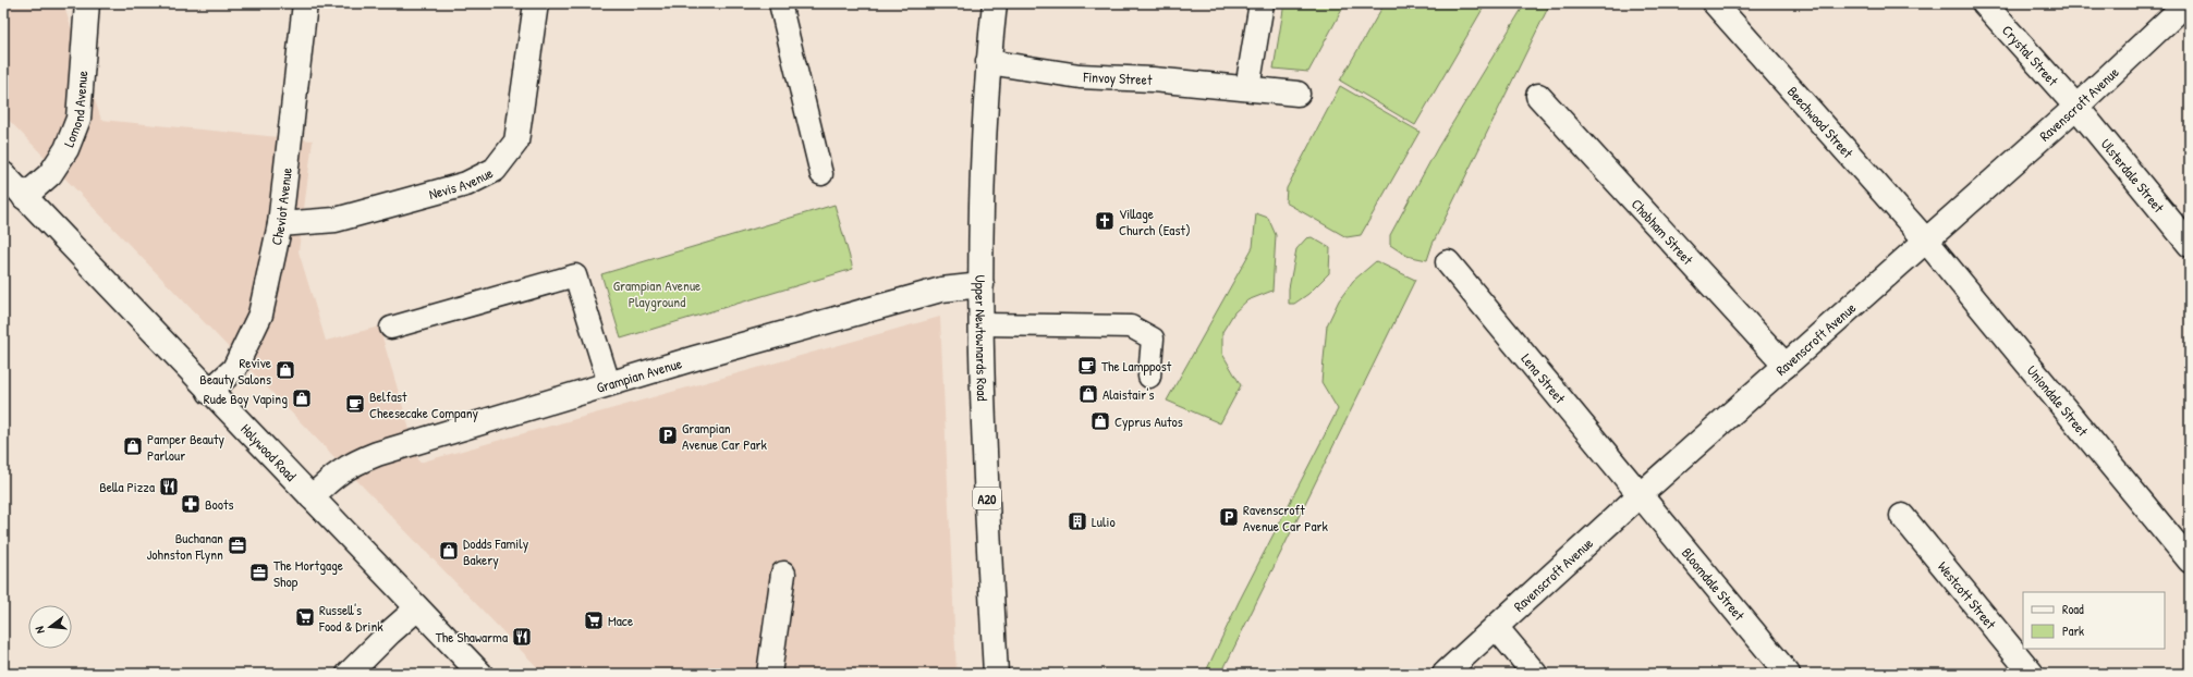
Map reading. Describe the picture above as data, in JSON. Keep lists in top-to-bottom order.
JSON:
{
  "streets": {
    "street": [
      "Crystal Street",
      "Finvoy Street",
      "Ravenscroft Avenue",
      "Lomond Avenue",
      "Beechwood Street",
      "Ulsterdale Street",
      "Nevis Avenue",
      "Cheviot Avenue",
      "Chobham Street",
      "Upper Newtownards Road",
      "Grampian Avenue",
      "Lena Street",
      "Uniondale Street",
      "Holywood Road",
      "A20",
      "Bloomdale Street",
      "Westcott Street"
    ]
  },
  "crossings": [
    ["Crystal Street", "Ravenscroft Avenue"],
    ["Crystal Street", "Ulsterdale Street"],
    ["Finvoy Street", "Upper Newtownards Road"],
    ["Ravenscroft Avenue", "Beechwood Street"],
    ["Ravenscroft Avenue", "Ulsterdale Street"],
    ["Ravenscroft Avenue", "Chobham Street"],
    ["Ravenscroft Avenue", "Lena Street"],
    ["Ravenscroft Avenue", "Uniondale Street"],
    ["Ravenscroft Avenue", "Bloomdale Street"],
    ["Lomond Avenue", "Holywood Road"],
    ["Beechwood Street", "Uniondale Street"],
    ["Nevis Avenue", "Cheviot Avenue"],
    ["Cheviot Avenue", "Holywood Road"],
    ["Upper Newtownards Road", "Grampian Avenue"],
    ["Grampian Avenue", "Holywood Road"],
    ["Lena Street", "Bloomdale Street"]
  ],
  "parks": ["Grampian Avenue Playground"],
  "places": {
    "church": ["Village Church (East)"],
    "cafe": ["The Lamppost", "Belfast Cheesecake Company"],
    "shop": [
      "Revive Beauty Salons",
      "Alaistair's",
      "Rude Boy Vaping",
      "Cyprus Autos",
      "Pamper Beauty Parlour",
      "Dodds Family Bakery"
    ],
    "parking": ["Grampian Avenue Car Park", "Ravenscroft Avenue Car Park"],
    "restaurant": ["Bella Pizza", "The Shawarma"],
    "pharmacy": ["Boots"],
    "building": ["Lulio"],
    "office": ["Buchanan Johnston Flynn", "The Mortgage Shop"],
    "supermarket": ["Russell's Food & Drink", "Mace"]
  },
  "legend": ["Road", "Park"],
  "north": "left"
}
